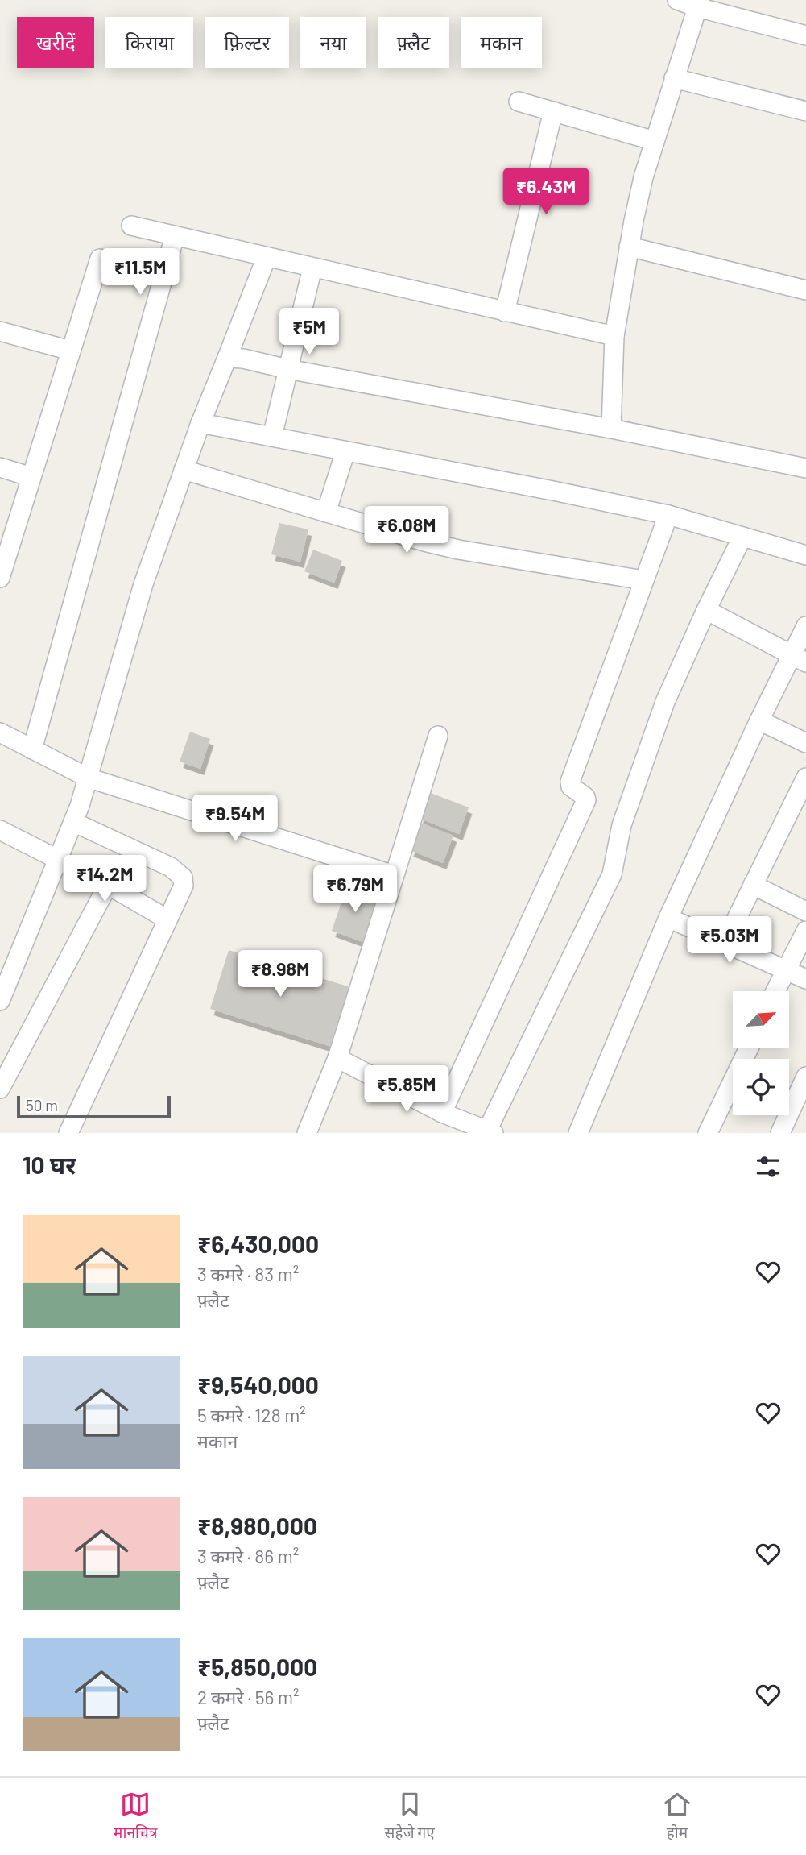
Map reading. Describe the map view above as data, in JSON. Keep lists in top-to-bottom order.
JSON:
{
  "scale_bar": "50 m",
  "north": "top right",
  "page": {
    "chip": [
      "खरीदें",
      "किराया",
      "फ़िल्टर",
      "नया",
      "फ़्लैट",
      "मकान"
    ],
    "price": [
      "₹6.43M",
      "₹11.5M",
      "₹5M",
      "₹6.08M",
      "₹9.54M",
      "₹14.2M",
      "₹6.79M",
      "₹5.03M",
      "₹8.98M",
      "₹5.85M"
    ],
    "scale": "50 m",
    "heading": "10 घर",
    "list": [
      {
        "name": "₹6,430,000",
        "note": "3 कमरे · 83 m² · फ़्लैट"
      },
      {
        "name": "₹9,540,000",
        "note": "5 कमरे · 128 m² · मकान"
      },
      {
        "name": "₹8,980,000",
        "note": "3 कमरे · 86 m² · फ़्लैट"
      },
      {
        "name": "₹5,850,000",
        "note": "2 कमरे · 56 m² · फ़्लैट"
      }
    ],
    "tabs": ["मानचित्र", "सहेजे गए", "होम"]
  }
}
